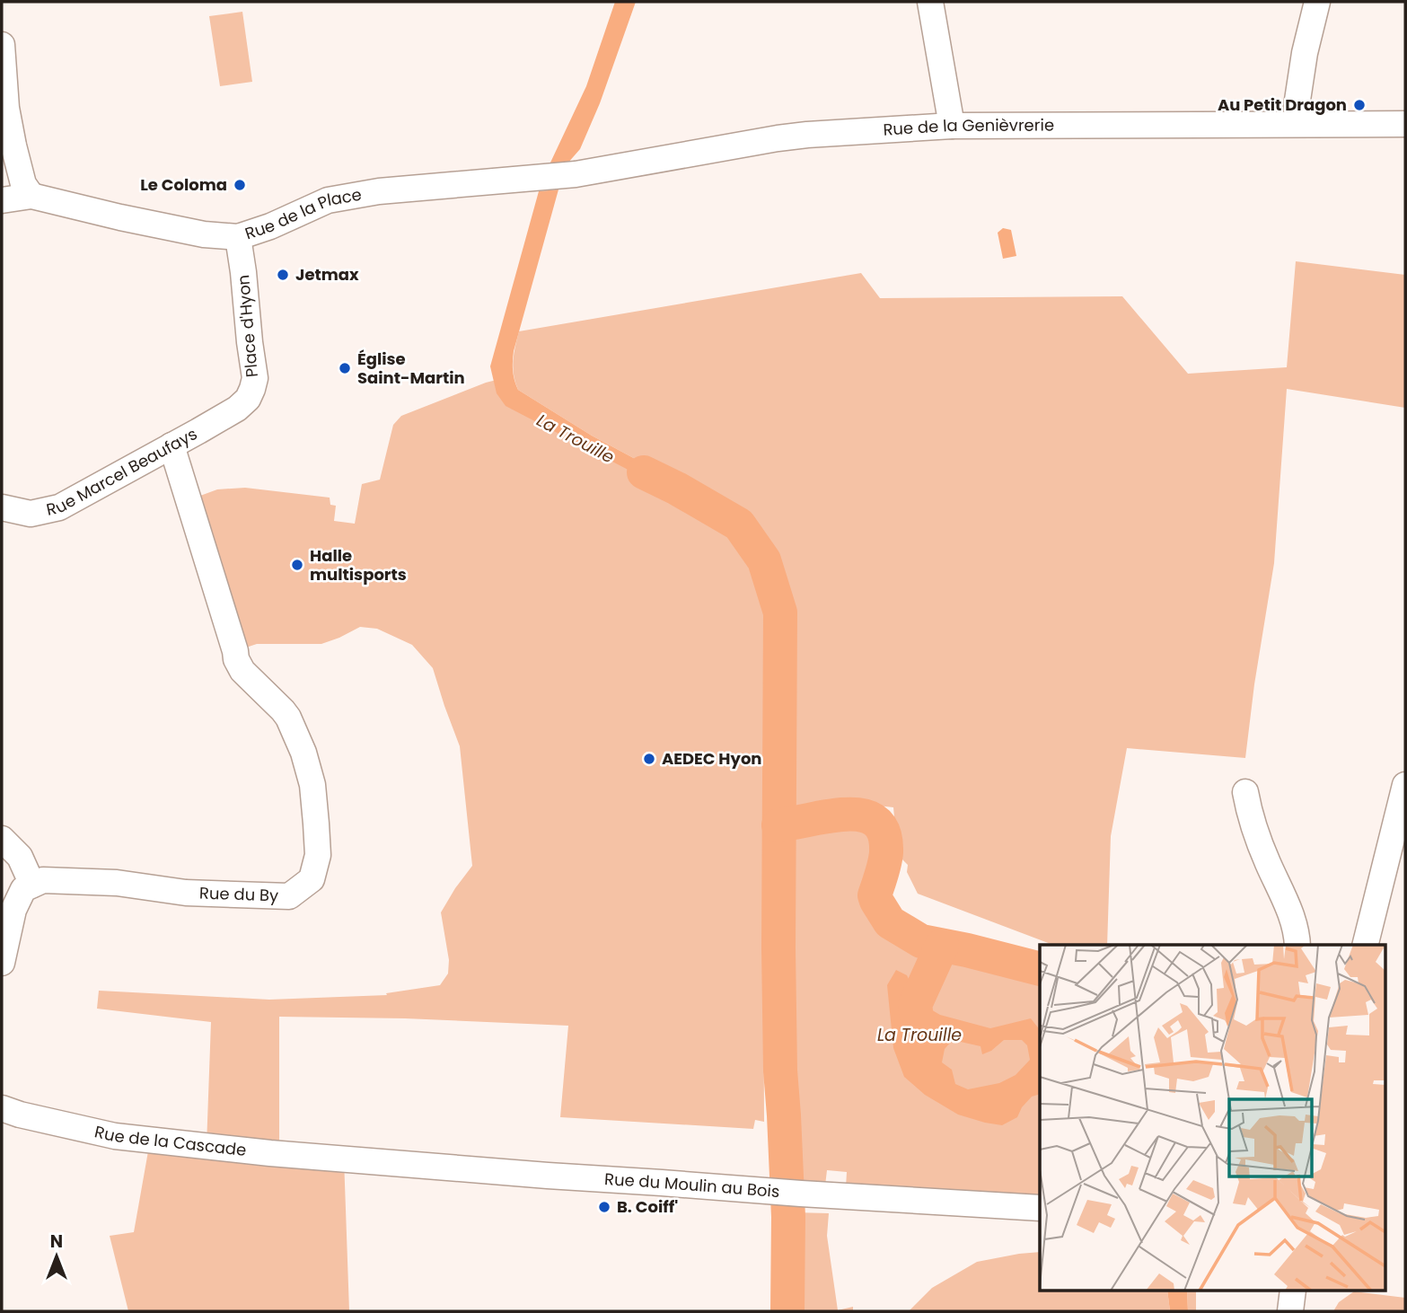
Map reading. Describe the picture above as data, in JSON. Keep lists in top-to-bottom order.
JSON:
{
  "streets": {
    "street": [
      "Rue de la Genièvrerie",
      "Rue de la Place",
      "Place d'Hyon",
      "Rue Marcel Beaufays",
      "Rue du By",
      "Rue de la Cascade",
      "Rue du Moulin au Bois"
    ]
  },
  "crossings": [
    ["Rue de la Genièvrerie", "Rue de la Place"],
    ["Rue de la Place", "Place d'Hyon"],
    ["Place d'Hyon", "Rue Marcel Beaufays"],
    ["Rue Marcel Beaufays", "Rue du By"],
    ["Rue de la Cascade", "Rue du Moulin au Bois"]
  ],
  "water": ["La Trouille"],
  "places": [
    "Au Petit Dragon",
    "Le Coloma",
    "Jetmax",
    "Église Saint-Martin",
    "Halle multisports",
    "AEDEC Hyon",
    "B. Coiff'"
  ],
  "north": "top"
}
